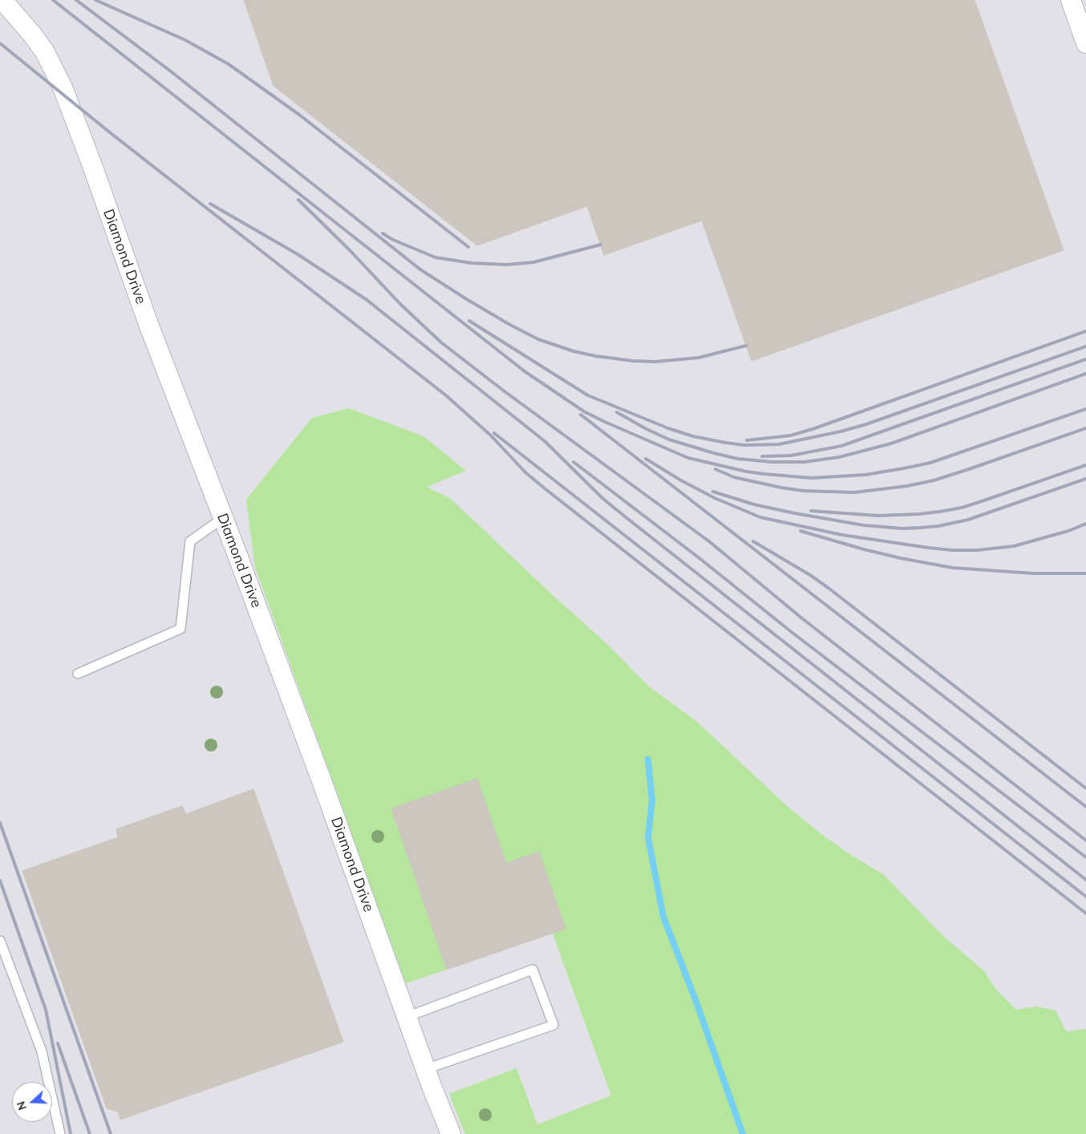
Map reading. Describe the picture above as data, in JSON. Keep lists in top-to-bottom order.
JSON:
{
  "streets": {
    "street": ["Diamond Drive"]
  },
  "north": "left"
}
